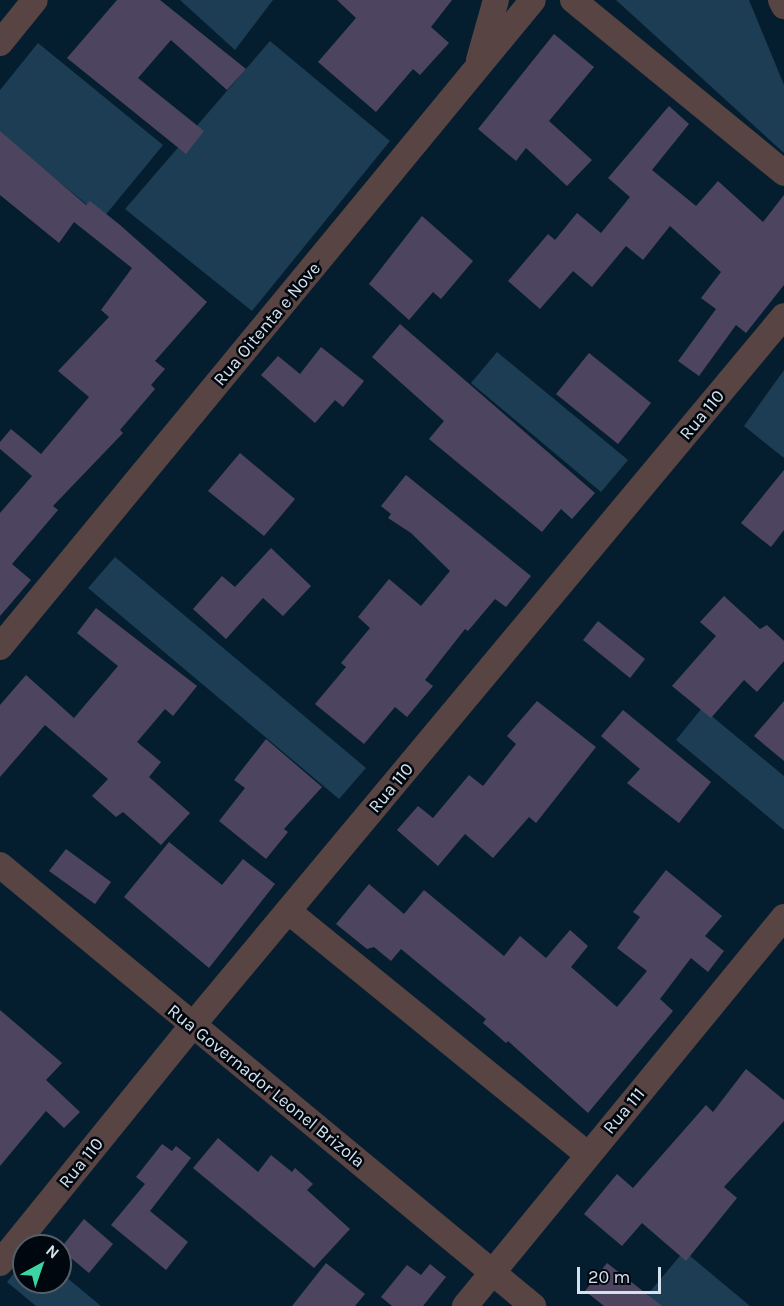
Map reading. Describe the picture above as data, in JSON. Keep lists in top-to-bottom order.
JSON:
{
  "streets": {
    "street": [
      "Rua Oitenta e Nove",
      "Rua 110",
      "Rua Governador Leonel Brizola",
      "Rua 111"
    ]
  },
  "crossings": [
    ["Rua 110", "Rua Governador Leonel Brizola"],
    ["Rua Governador Leonel Brizola", "Rua 111"]
  ],
  "scale_bar": "20 m",
  "north": "top right"
}
